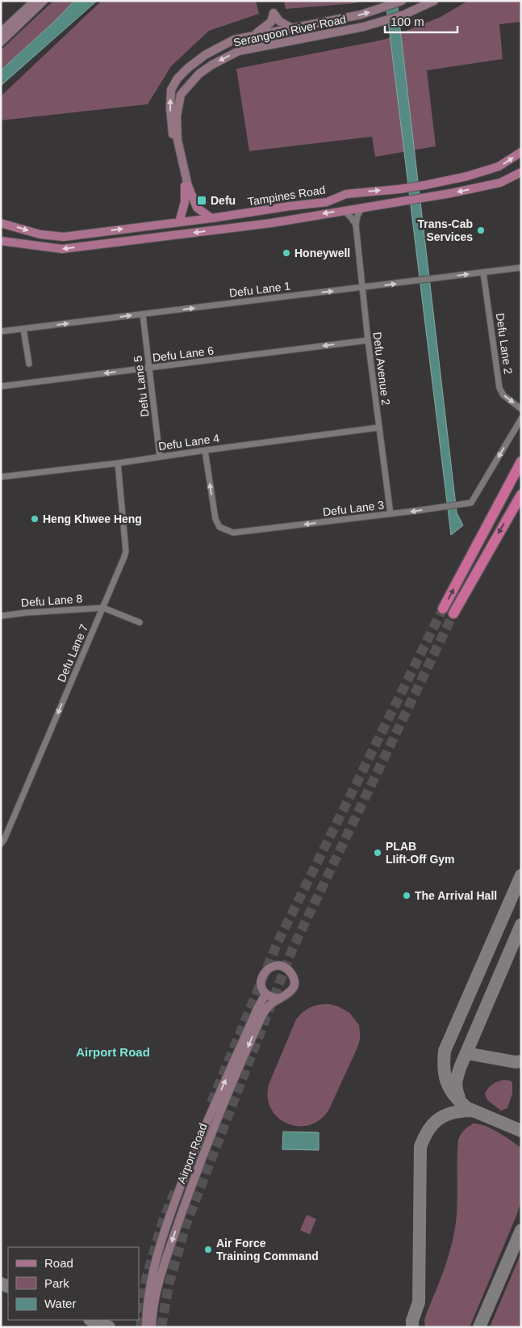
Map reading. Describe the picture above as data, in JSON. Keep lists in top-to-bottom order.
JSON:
{
  "streets": {
    "main road": ["Serangoon River Road", "Tampines Road", "Airport Road"],
    "street": [
      "Defu Lane 1",
      "Defu Lane 2",
      "Defu Lane 6",
      "Defu Avenue 2",
      "Defu Lane 5",
      "Defu Lane 4",
      "Defu Lane 3",
      "Defu Lane 8",
      "Defu Lane 7"
    ]
  },
  "crossings": [
    ["Defu Lane 1", "Defu Lane 2"],
    ["Defu Lane 1", "Defu Avenue 2"],
    ["Defu Lane 1", "Defu Lane 5"],
    ["Defu Lane 6", "Defu Avenue 2"],
    ["Defu Lane 6", "Defu Lane 5"],
    ["Defu Avenue 2", "Defu Lane 4"],
    ["Defu Avenue 2", "Defu Lane 3"],
    ["Defu Lane 5", "Defu Lane 4"],
    ["Defu Lane 4", "Defu Lane 3"],
    ["Defu Lane 4", "Defu Lane 7"],
    ["Defu Lane 8", "Defu Lane 7"]
  ],
  "one_way": [
    "Defu Lane 1",
    "Defu Lane 2",
    "Defu Lane 6",
    "Defu Lane 7"
  ],
  "districts": ["Airport Road"],
  "places": {
    "transit": ["Defu"],
    "other": [
      "Trans-Cab Services",
      "Honeywell",
      "Heng Khwee Heng",
      "PLAB LIift-Off Gym",
      "The Arrival Hall",
      "Air Force Training Command"
    ]
  },
  "legend": ["Road", "Park", "Water"],
  "scale_bar": "100 m"
}
